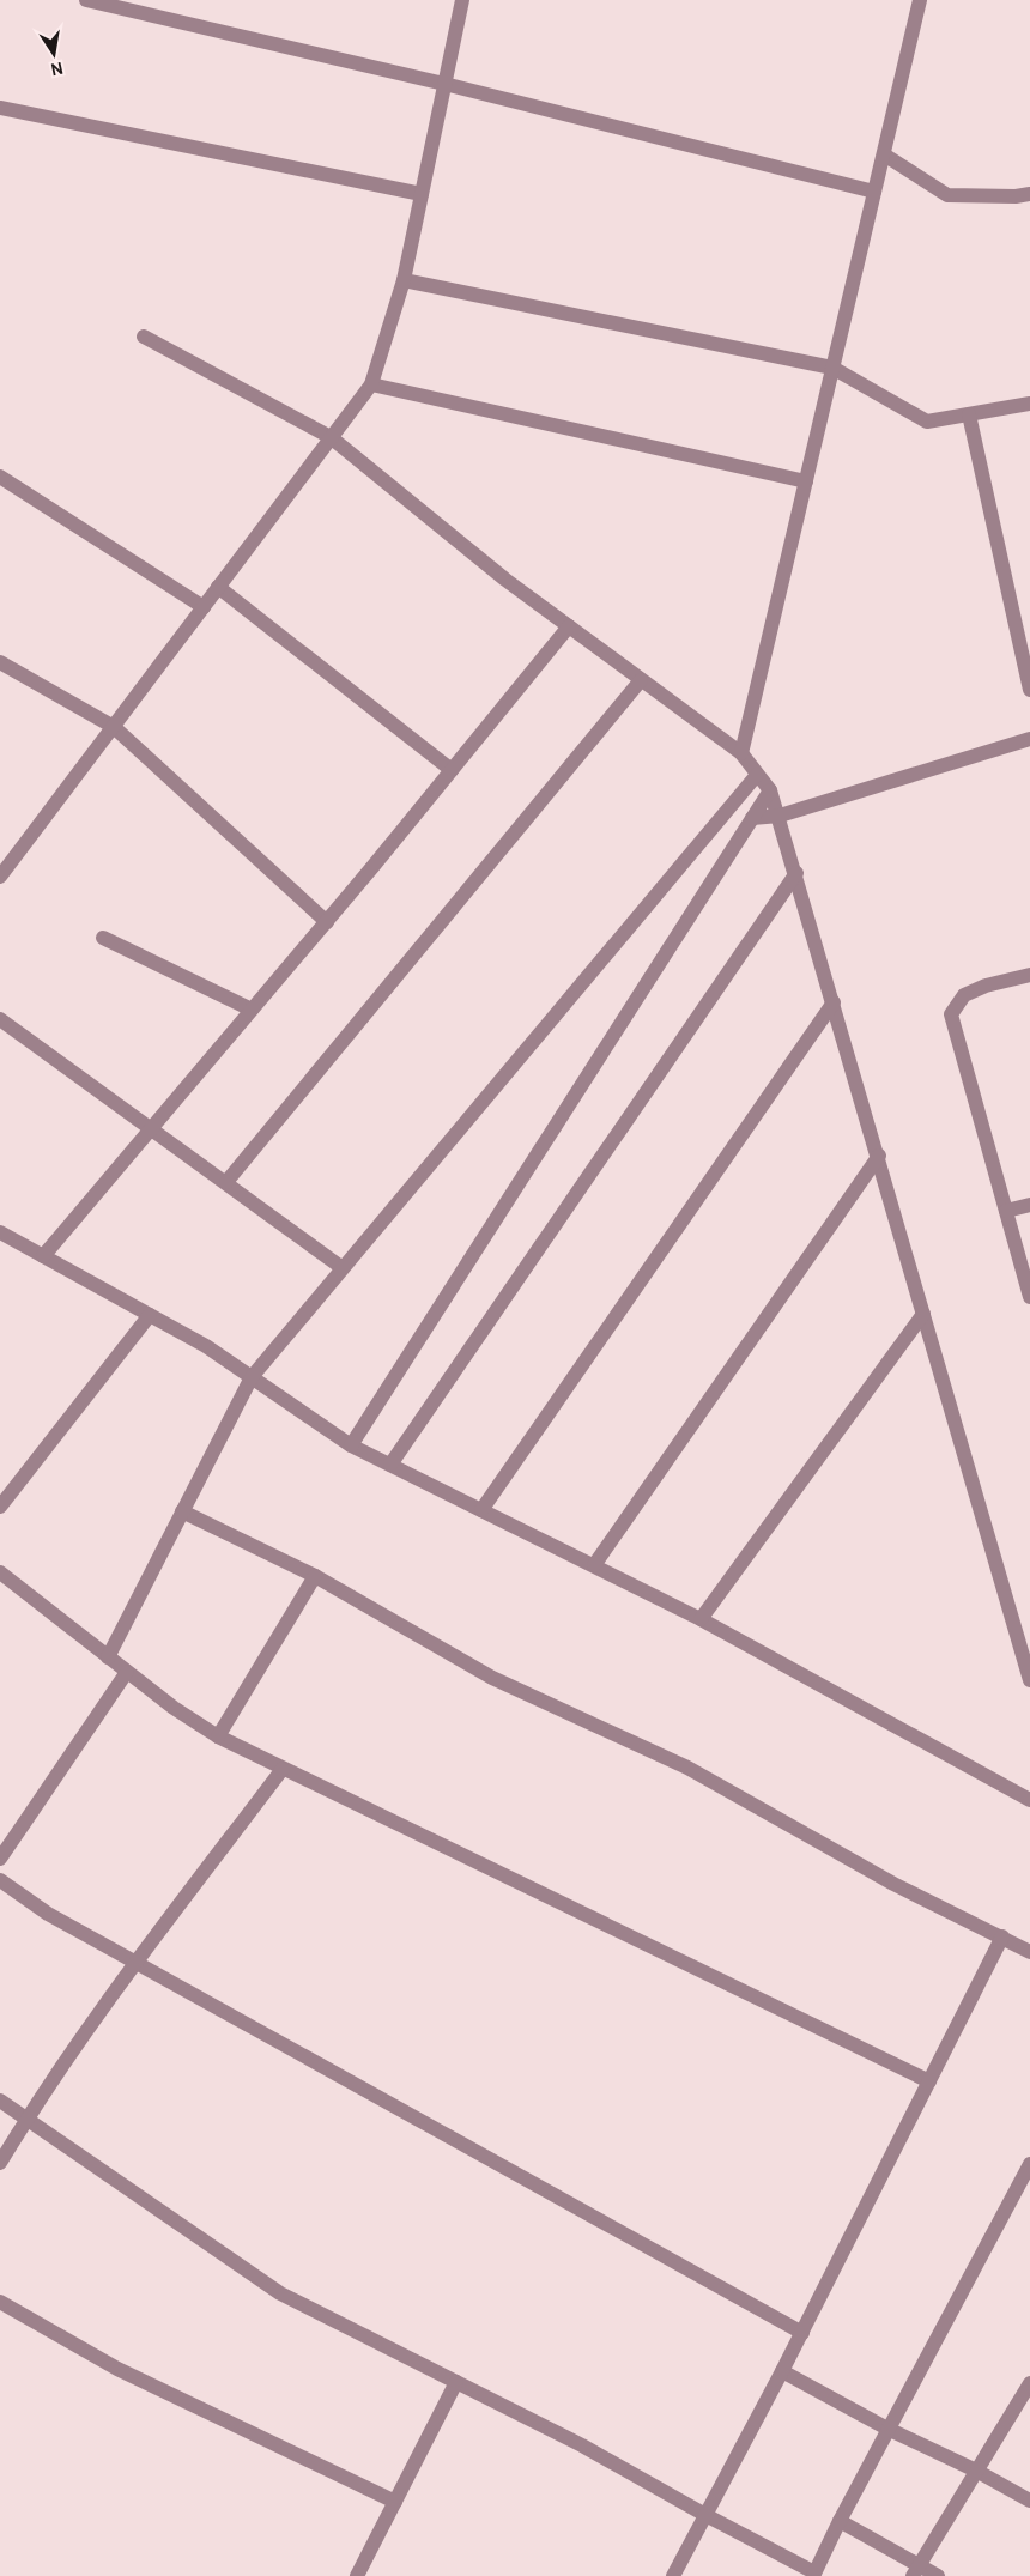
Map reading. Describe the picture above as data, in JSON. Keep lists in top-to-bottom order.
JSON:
{
  "north": "bottom"
}
